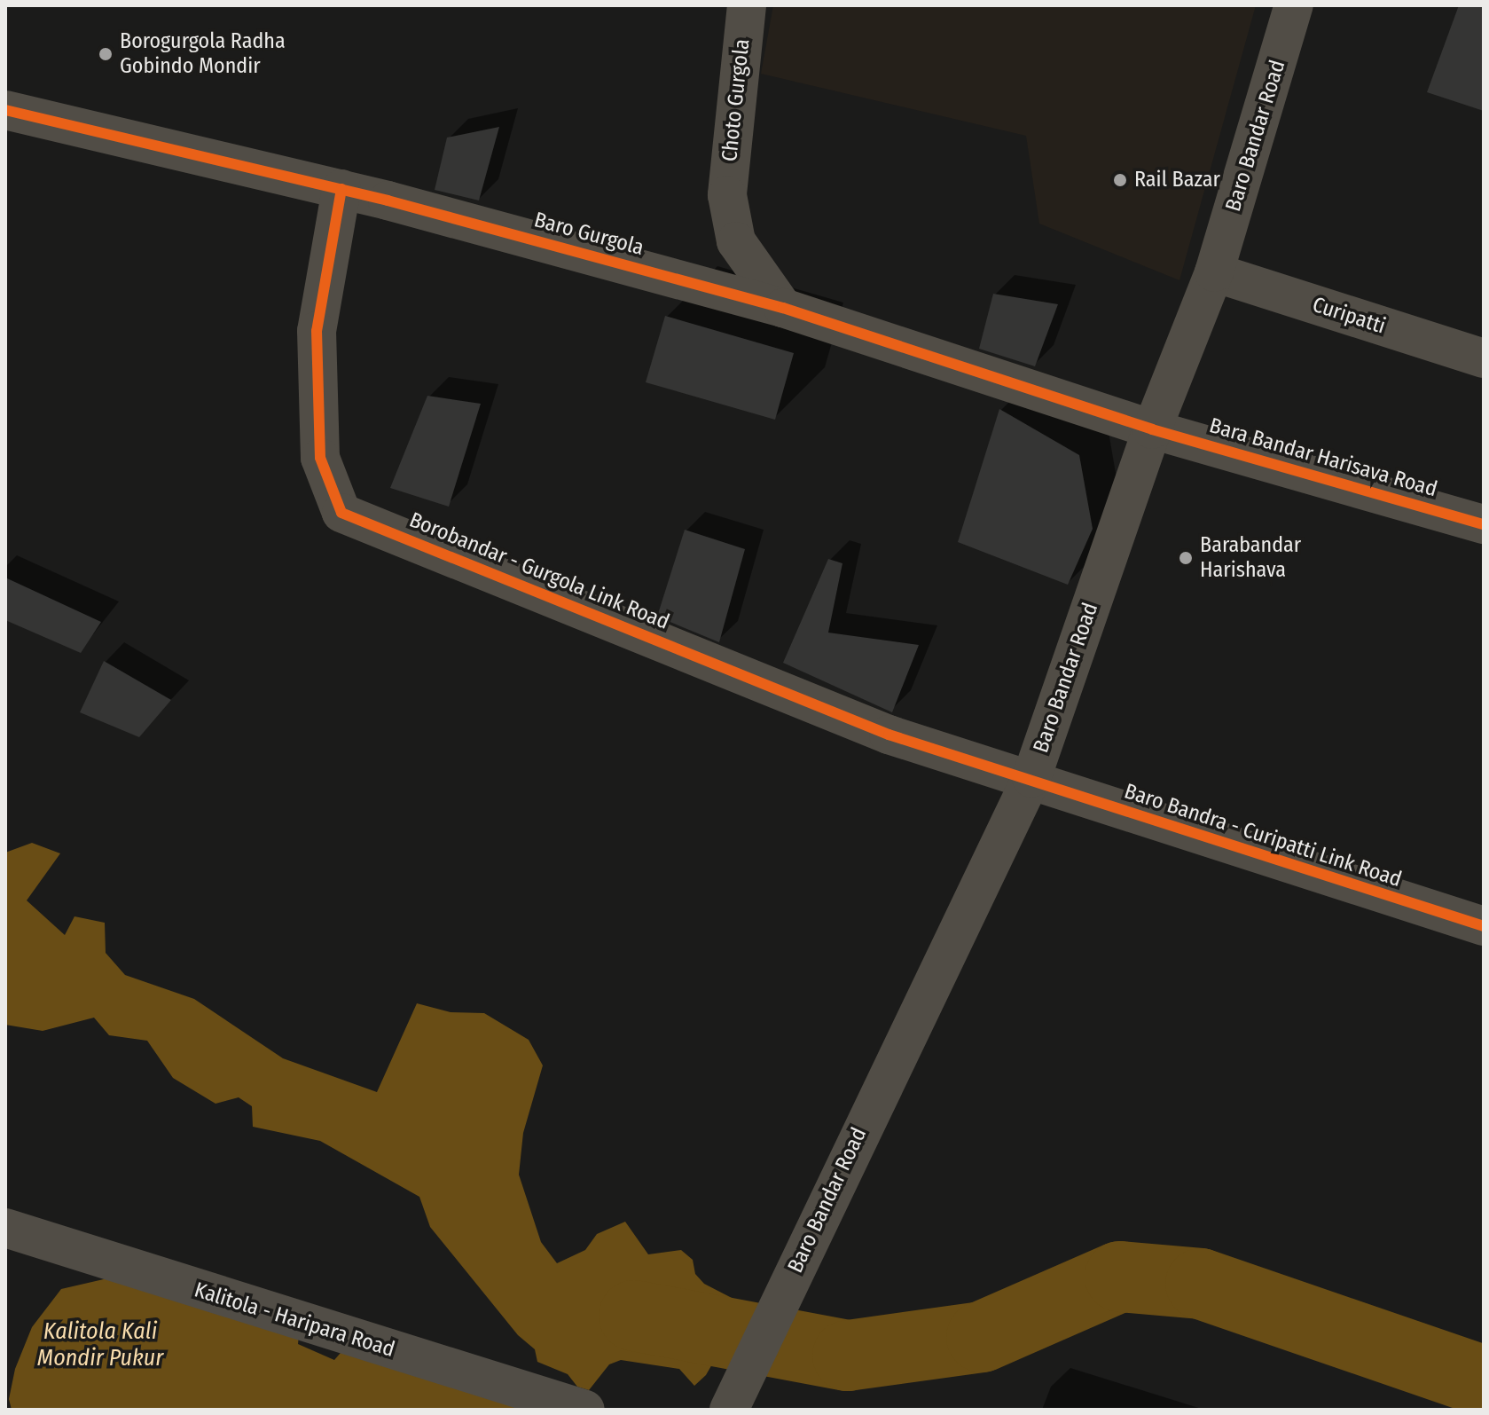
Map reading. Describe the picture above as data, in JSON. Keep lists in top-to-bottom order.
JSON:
{
  "streets": {
    "street": [
      "Choto Gurgola",
      "Baro Bandar Road",
      "Baro Gurgola",
      "Curipatti",
      "Bara Bandar Harisava Road",
      "Borobandar - Gurgola Link Road",
      "Baro Bandra - Curipatti Link Road",
      "Kalitola - Haripara Road"
    ]
  },
  "crossings": [
    ["Choto Gurgola", "Baro Gurgola"],
    ["Baro Bandar Road", "Baro Gurgola"],
    ["Baro Bandar Road", "Curipatti"],
    ["Baro Bandar Road", "Bara Bandar Harisava Road"],
    ["Baro Bandar Road", "Borobandar - Gurgola Link Road"],
    ["Baro Bandar Road", "Baro Bandra - Curipatti Link Road"],
    ["Baro Gurgola", "Bara Bandar Harisava Road"],
    ["Baro Gurgola", "Borobandar - Gurgola Link Road"],
    ["Borobandar - Gurgola Link Road", "Baro Bandra - Curipatti Link Road"]
  ],
  "water": ["Kalitola Kali Mondir Pukur"],
  "places": ["Borogurgola Radha Gobindo Mondir", "Rail Bazar", "Barabandar Harishava"]
}
